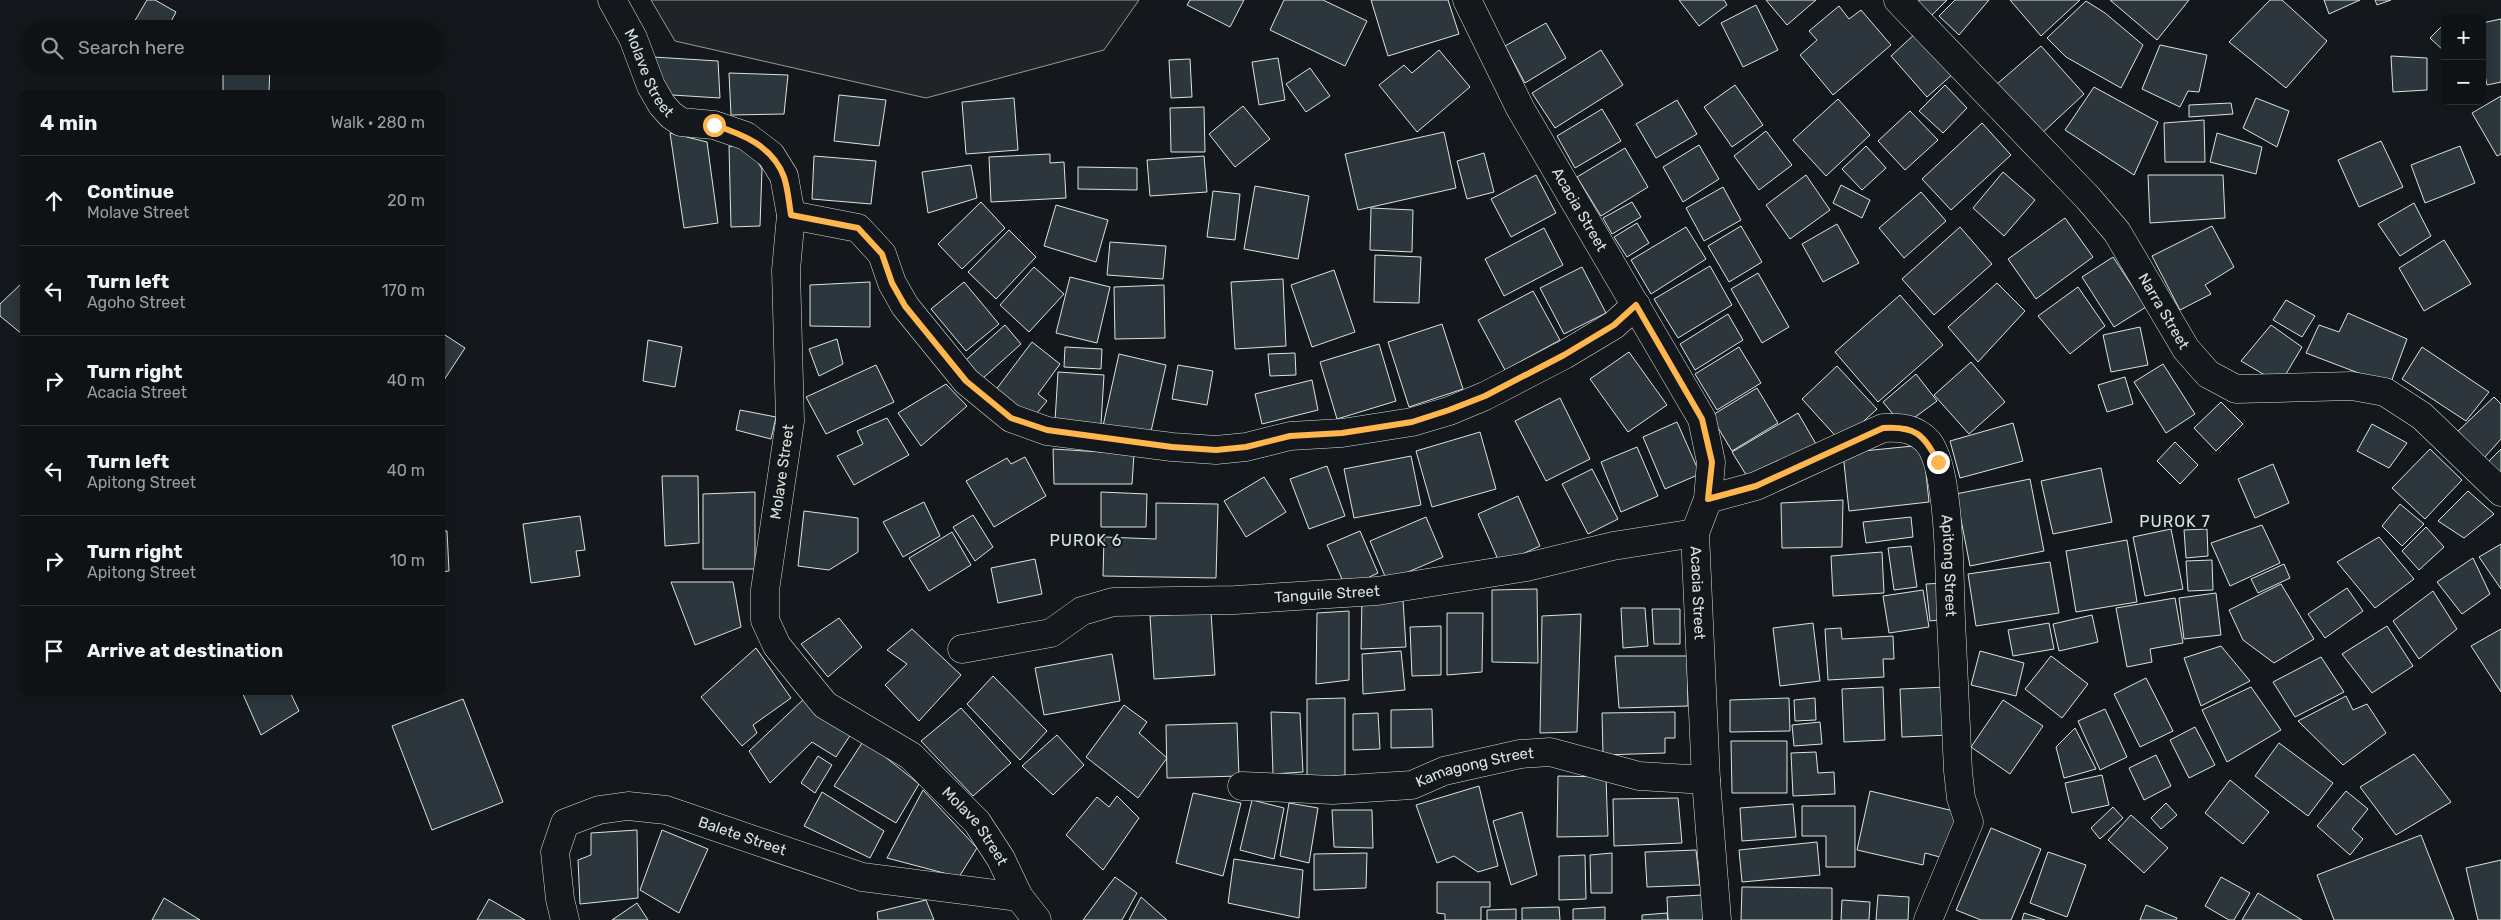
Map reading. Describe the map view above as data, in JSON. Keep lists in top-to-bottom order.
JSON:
{
  "streets": {
    "street": [
      "Molave Street",
      "Acacia Street",
      "Narra Street",
      "Apitong Street",
      "Tanguile Street",
      "Kamagong Street",
      "Balete Street"
    ]
  },
  "crossings": [
    ["Molave Street", "Balete Street"],
    ["Acacia Street", "Apitong Street"],
    ["Acacia Street", "Tanguile Street"],
    ["Acacia Street", "Kamagong Street"]
  ],
  "districts": ["PUROK 7", "PUROK 6"],
  "page": {
    "map_buttons": ["+", "−"],
    "search": "Search here",
    "heading": ["4 min", "Walk · 280 m"],
    "list": [
      ["Continue", "Molave Street", "20 m"],
      ["Turn left", "Agoho Street", "170 m"],
      ["Turn right", "Acacia Street", "40 m"],
      ["Turn left", "Apitong Street", "40 m"],
      ["Turn right", "Apitong Street", "10 m"],
      "Arrive at destination"
    ]
  }
}
